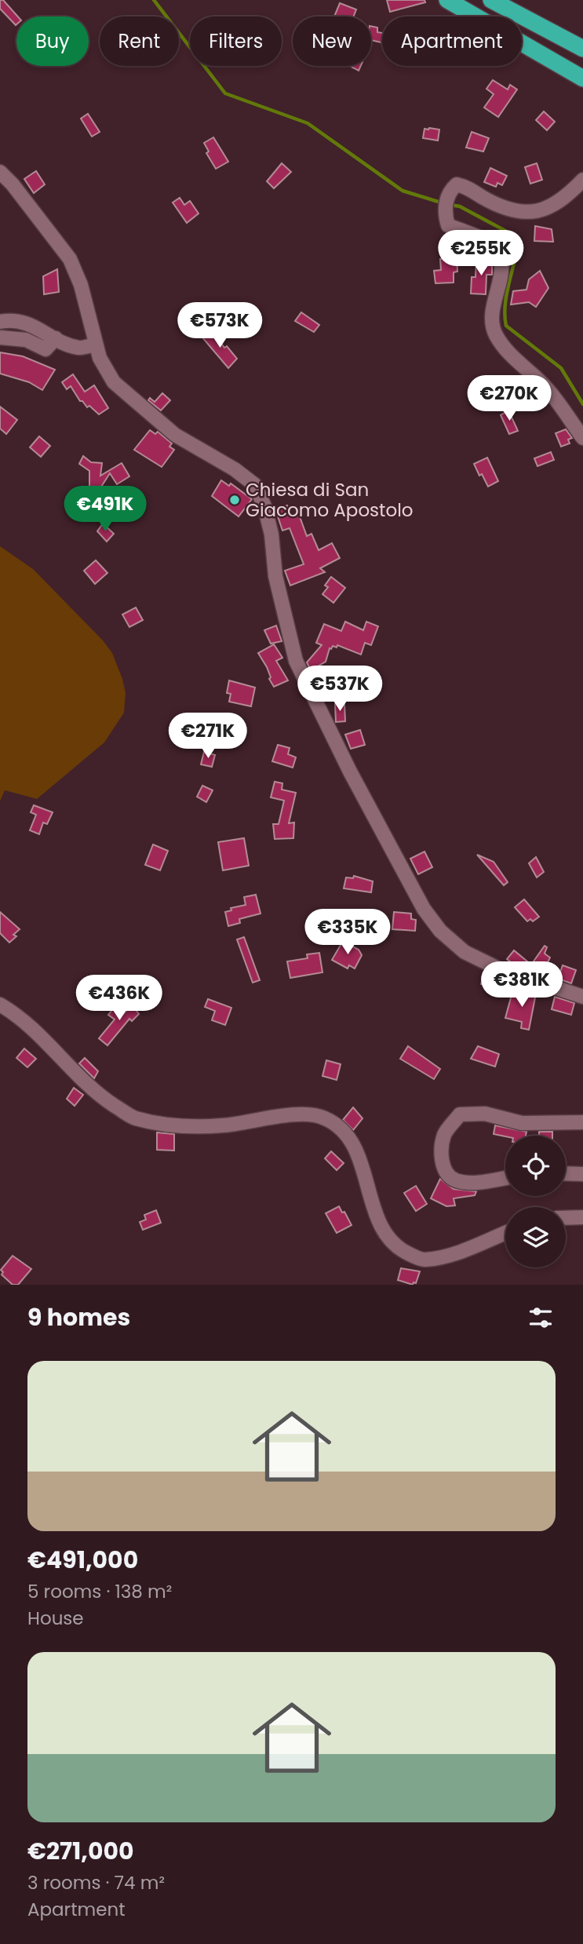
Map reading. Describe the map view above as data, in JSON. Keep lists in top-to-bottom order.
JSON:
{
  "places": ["Chiesa di San Giacomo Apostolo"],
  "page": {
    "chip": [
      "Buy",
      "Rent",
      "Filters",
      "New",
      "Apartment"
    ],
    "price": [
      "€255K",
      "€573K",
      "€270K",
      "€491K",
      "€537K",
      "€271K",
      "€335K",
      "€381K",
      "€436K"
    ],
    "heading": "9 homes",
    "list": [
      {
        "name": "€491,000",
        "note": "5 rooms · 138 m² · House"
      },
      {
        "name": "€271,000",
        "note": "3 rooms · 74 m² · Apartment"
      }
    ]
  }
}
